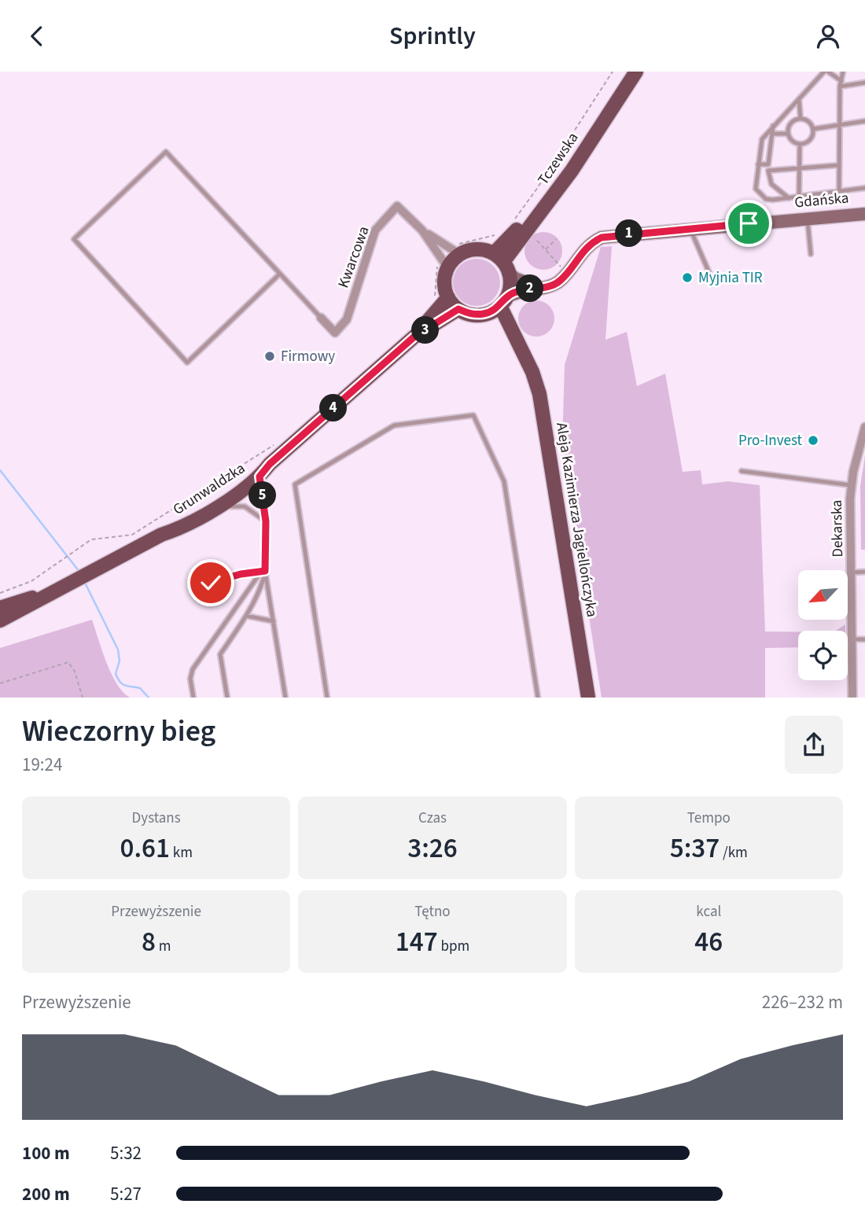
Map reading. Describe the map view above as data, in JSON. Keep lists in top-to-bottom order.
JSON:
{
  "streets": {
    "main road": ["Tczewska", "Grunwaldzka", "Aleja Kazimierza Jagiellończyka"],
    "street": ["Gdańska", "Kwarcowa", "Dekarska"]
  },
  "crossings": [
    ["Tczewska", "Gdańska"],
    ["Tczewska", "Kwarcowa"],
    ["Tczewska", "Grunwaldzka"],
    ["Tczewska", "Aleja Kazimierza Jagiellończyka"],
    ["Gdańska", "Kwarcowa"],
    ["Gdańska", "Grunwaldzka"],
    ["Gdańska", "Aleja Kazimierza Jagiellończyka"],
    ["Kwarcowa", "Grunwaldzka"],
    ["Kwarcowa", "Aleja Kazimierza Jagiellończyka"],
    ["Grunwaldzka", "Aleja Kazimierza Jagiellończyka"]
  ],
  "places": ["Myjnia TIR", "Firmowy", "Pro-Invest"],
  "north": "bottom left",
  "page": {
    "header": "Sprintly",
    "pins": [
      "1",
      "2",
      "3",
      "4",
      "5"
    ],
    "heading": ["Wieczorny bieg", "19:24"],
    "stats": [
      ["Dystans", "0.61 km"],
      ["Czas", "3:26"],
      ["Tempo", "5:37 /km"],
      ["Przewyższenie", "8 m"],
      ["Tętno", "147 bpm"],
      ["kcal", "46"]
    ],
    "chart": ["Przewyższenie", "226–232 m"],
    "list": [
      {
        "name": "100 m",
        "note": "5:32"
      },
      {
        "name": "200 m",
        "note": "5:27"
      }
    ]
  }
}
